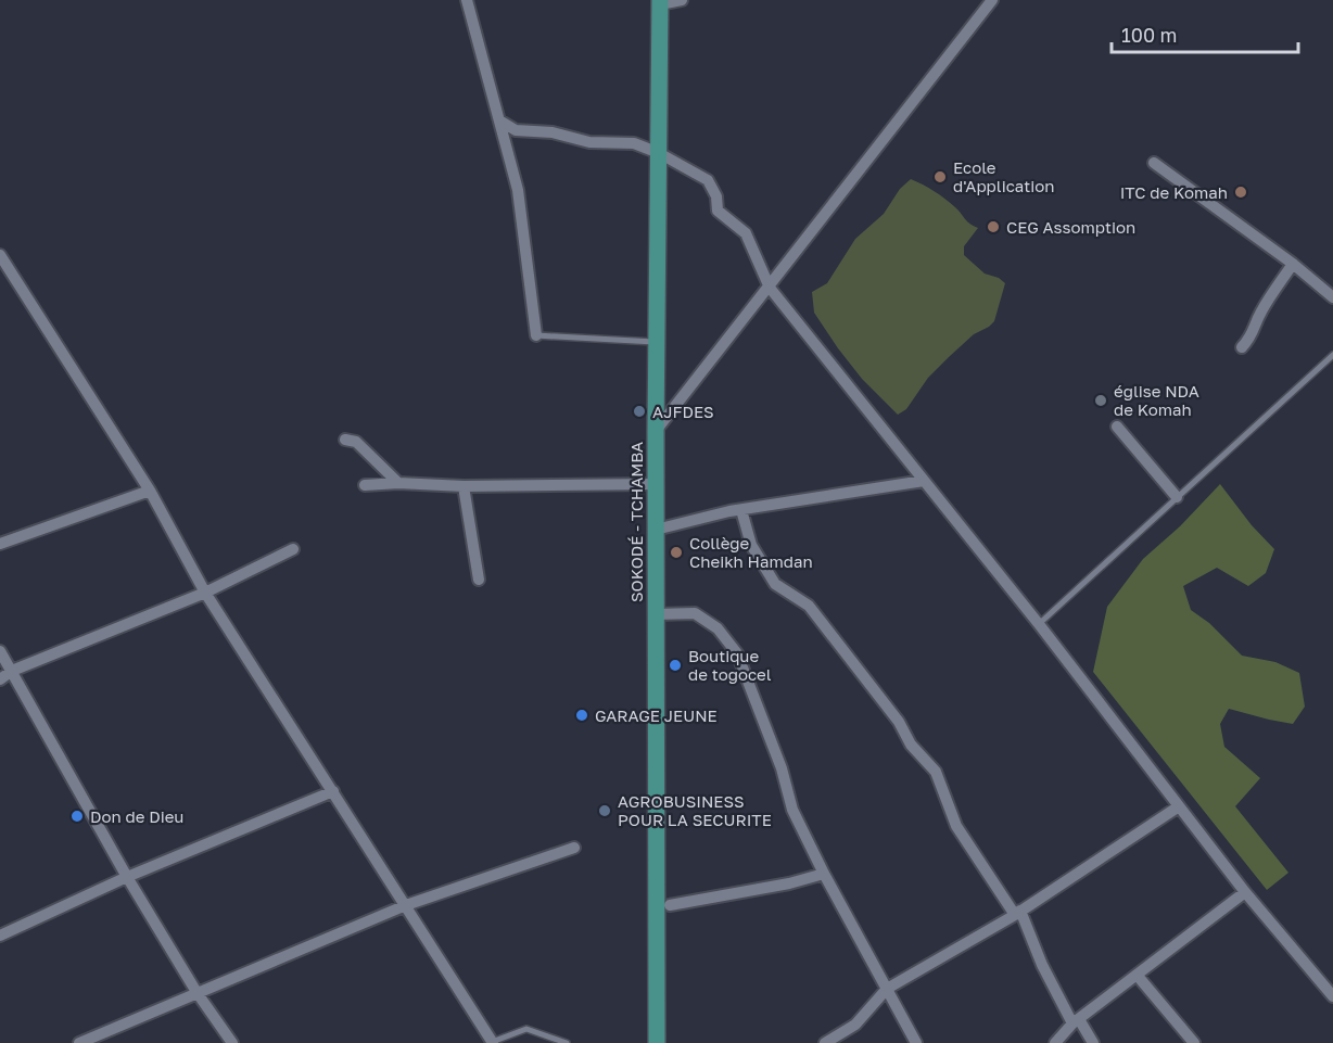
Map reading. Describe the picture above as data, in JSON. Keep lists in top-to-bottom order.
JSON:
{
  "streets": {
    "main road": ["SOKODÉ - TCHAMBA"]
  },
  "places": [
    "Ecole d'Application",
    "ITC de Komah",
    "CEG Assomption",
    "église NDA de Komah",
    "AJFDES",
    "Collège Cheikh Hamdan",
    "Boutique de togocel",
    "GARAGE JEUNE",
    "AGROBUSINESS POUR LA SECURITE",
    "Don de Dieu"
  ],
  "scale_bar": "100 m"
}
